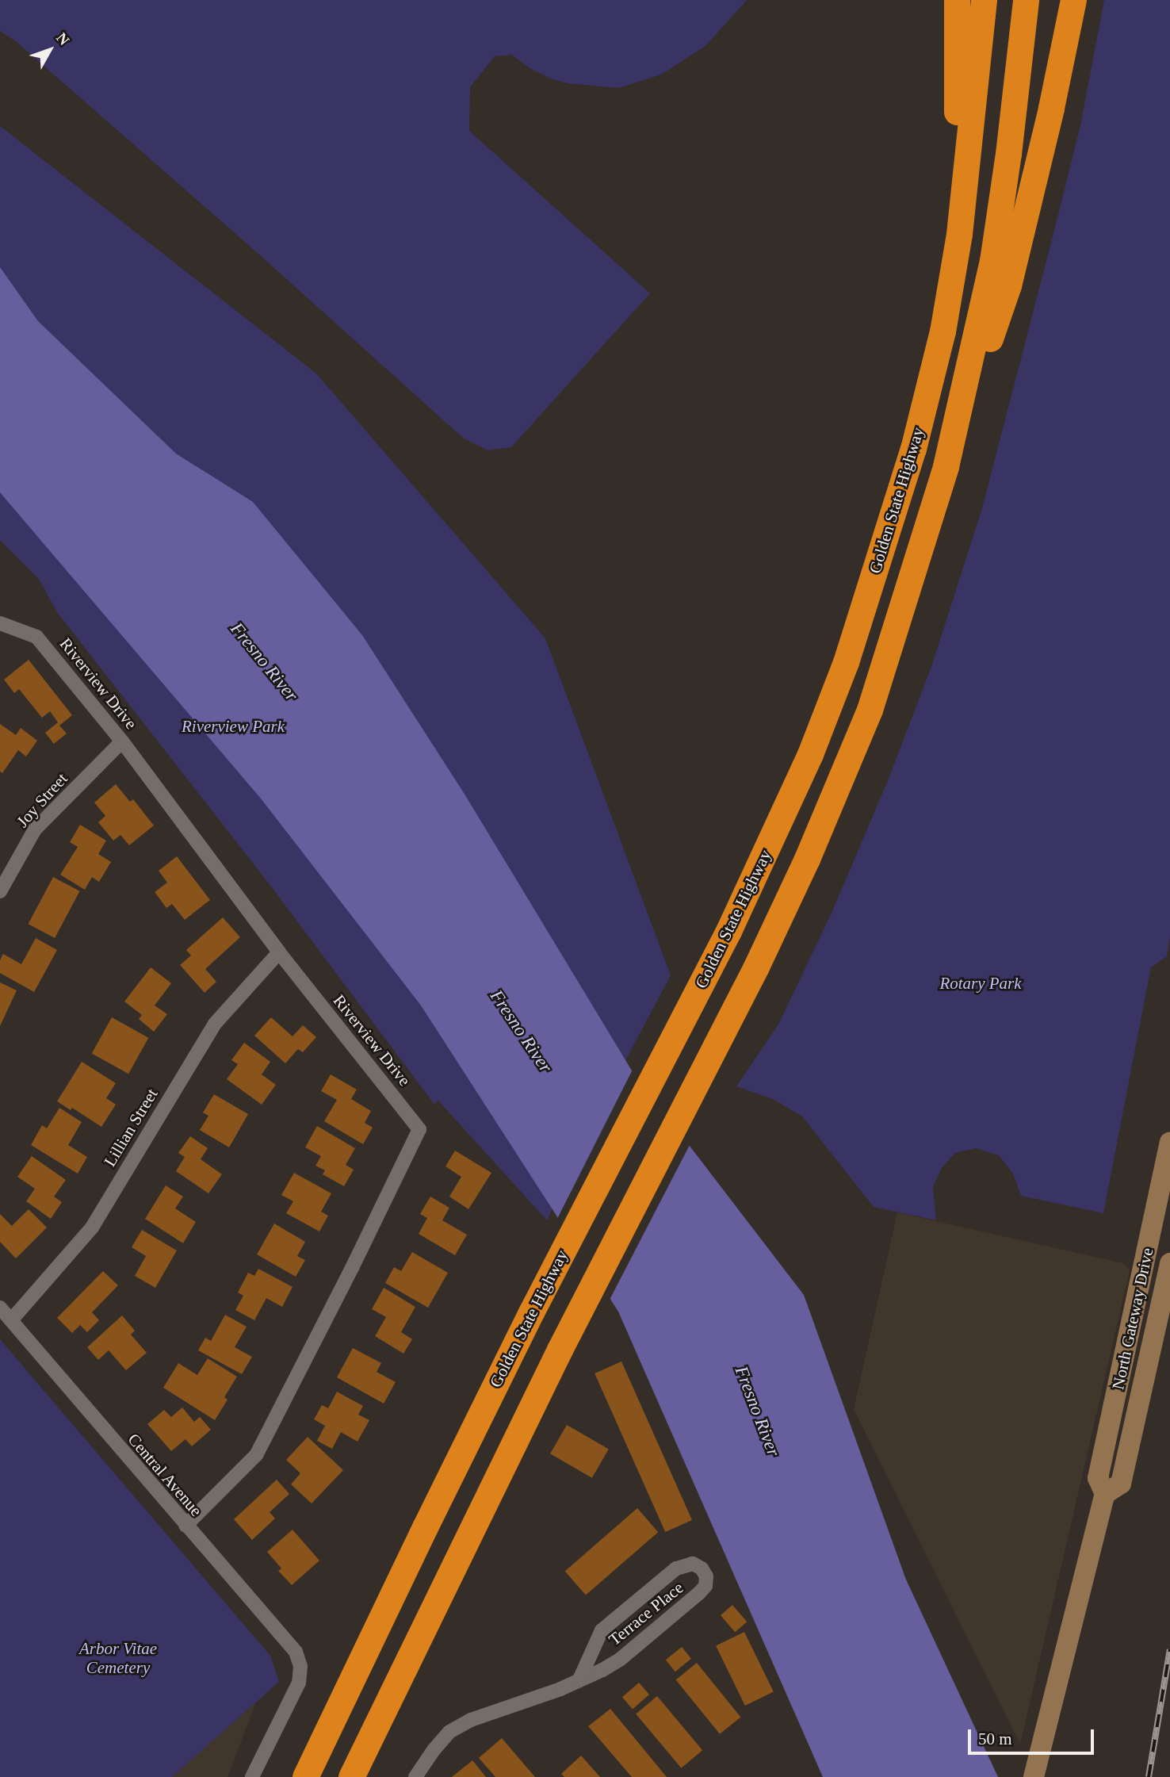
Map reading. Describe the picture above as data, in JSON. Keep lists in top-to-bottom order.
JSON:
{
  "streets": {
    "highway": ["Golden State Highway"],
    "main road": ["North Gateway Drive"],
    "street": [
      "Riverview Drive",
      "Joy Street",
      "Lillian Street",
      "Central Avenue",
      "Terrace Place"
    ]
  },
  "crossings": [
    ["Riverview Drive", "Joy Street"],
    ["Riverview Drive", "Lillian Street"],
    ["Riverview Drive", "Central Avenue"],
    ["Lillian Street", "Central Avenue"]
  ],
  "water": ["Fresno River"],
  "parks": ["Riverview Park", "Rotary Park", "Arbor Vitae Cemetery"],
  "scale_bar": "50 m",
  "north": "top right"
}
